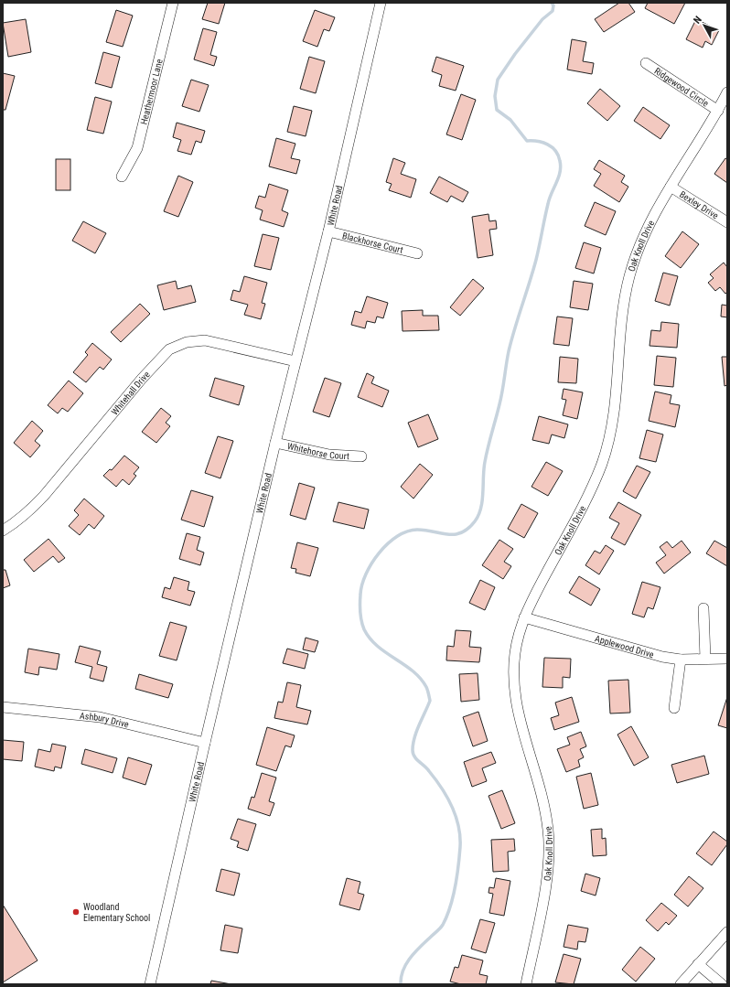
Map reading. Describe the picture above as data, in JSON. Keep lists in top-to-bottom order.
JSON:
{
  "streets": {
    "street": [
      "Ridgewood Circle",
      "Heathermoor Lane",
      "White Road",
      "Bexley Drive",
      "Blackhorse Court",
      "Oak Knoll Drive",
      "Whitehall Drive",
      "Whitehorse Court",
      "Applewood Drive",
      "Ashbury Drive"
    ]
  },
  "crossings": [
    ["Ridgewood Circle", "Oak Knoll Drive"],
    ["White Road", "Blackhorse Court"],
    ["White Road", "Whitehall Drive"],
    ["White Road", "Whitehorse Court"],
    ["White Road", "Ashbury Drive"],
    ["Bexley Drive", "Oak Knoll Drive"],
    ["Oak Knoll Drive", "Applewood Drive"]
  ],
  "places": ["Woodland Elementary School"],
  "north": "top left"
}
